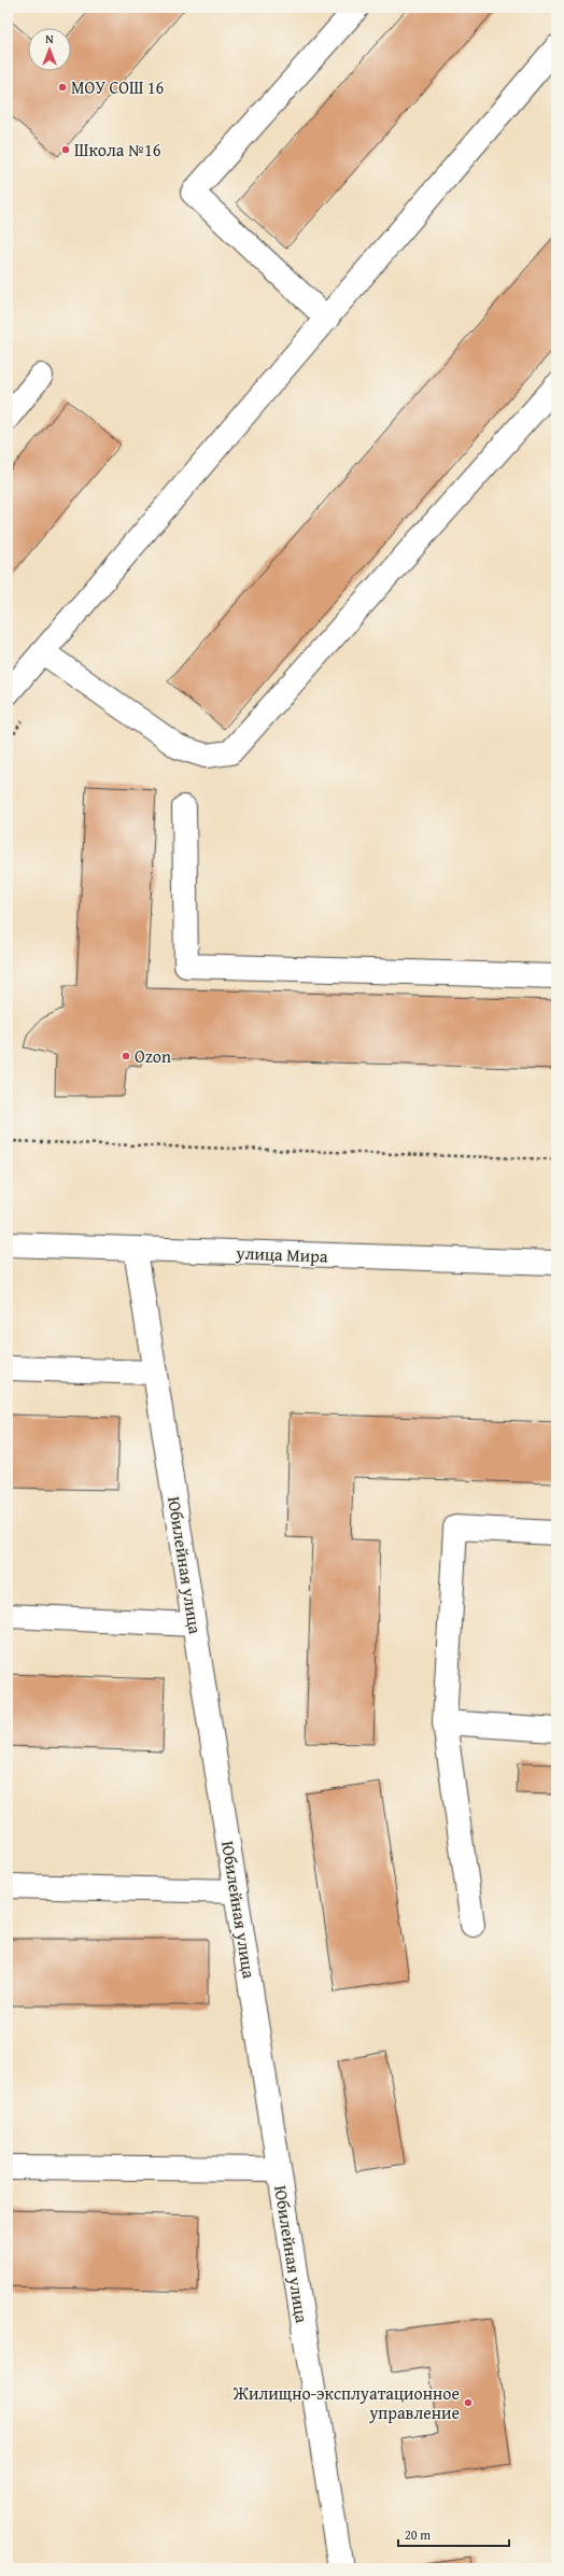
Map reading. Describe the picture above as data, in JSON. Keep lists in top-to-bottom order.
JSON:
{
  "streets": {
    "street": ["улица Мира", "Юбилейная улица"]
  },
  "crossings": [
    ["улица Мира", "Юбилейная улица"]
  ],
  "places": [
    "МОУ СОШ 16",
    "Школа №16",
    "Ozon",
    "Жилищно-эксплуатационное управление"
  ],
  "scale_bar": "20 m",
  "north": "top"
}
